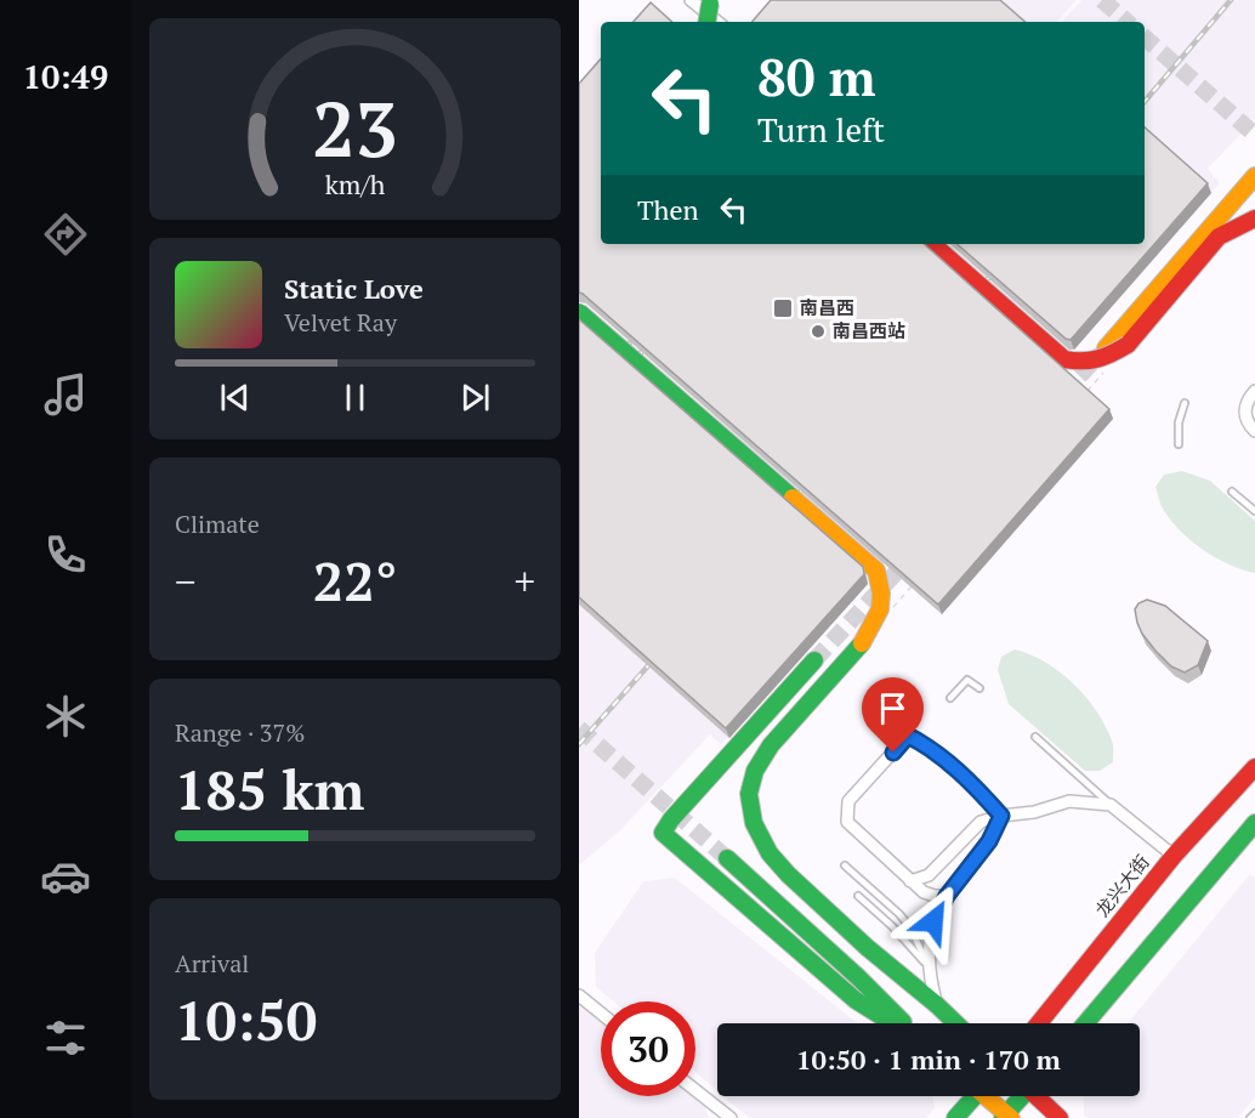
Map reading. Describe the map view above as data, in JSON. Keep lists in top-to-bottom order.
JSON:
{
  "streets": {
    "street": ["龙兴大街"]
  },
  "places": {
    "transit": ["南昌西"],
    "other": ["南昌西站"]
  },
  "page": {
    "tabs": "10:49",
    "turn": ["80 m", "Turn left"],
    "then": "Then",
    "song": ["Static Love", "Velvet Ray"],
    "tile": [
      "Climate",
      ["Range · 37%", "185 km"],
      ["Arrival", "10:50"]
    ],
    "heat": ["−", "22°", "+"],
    "limit": "30",
    "trip": "10:50 · 1 min · 170 m",
    "gauge": ["23", "km/h"]
  }
}
